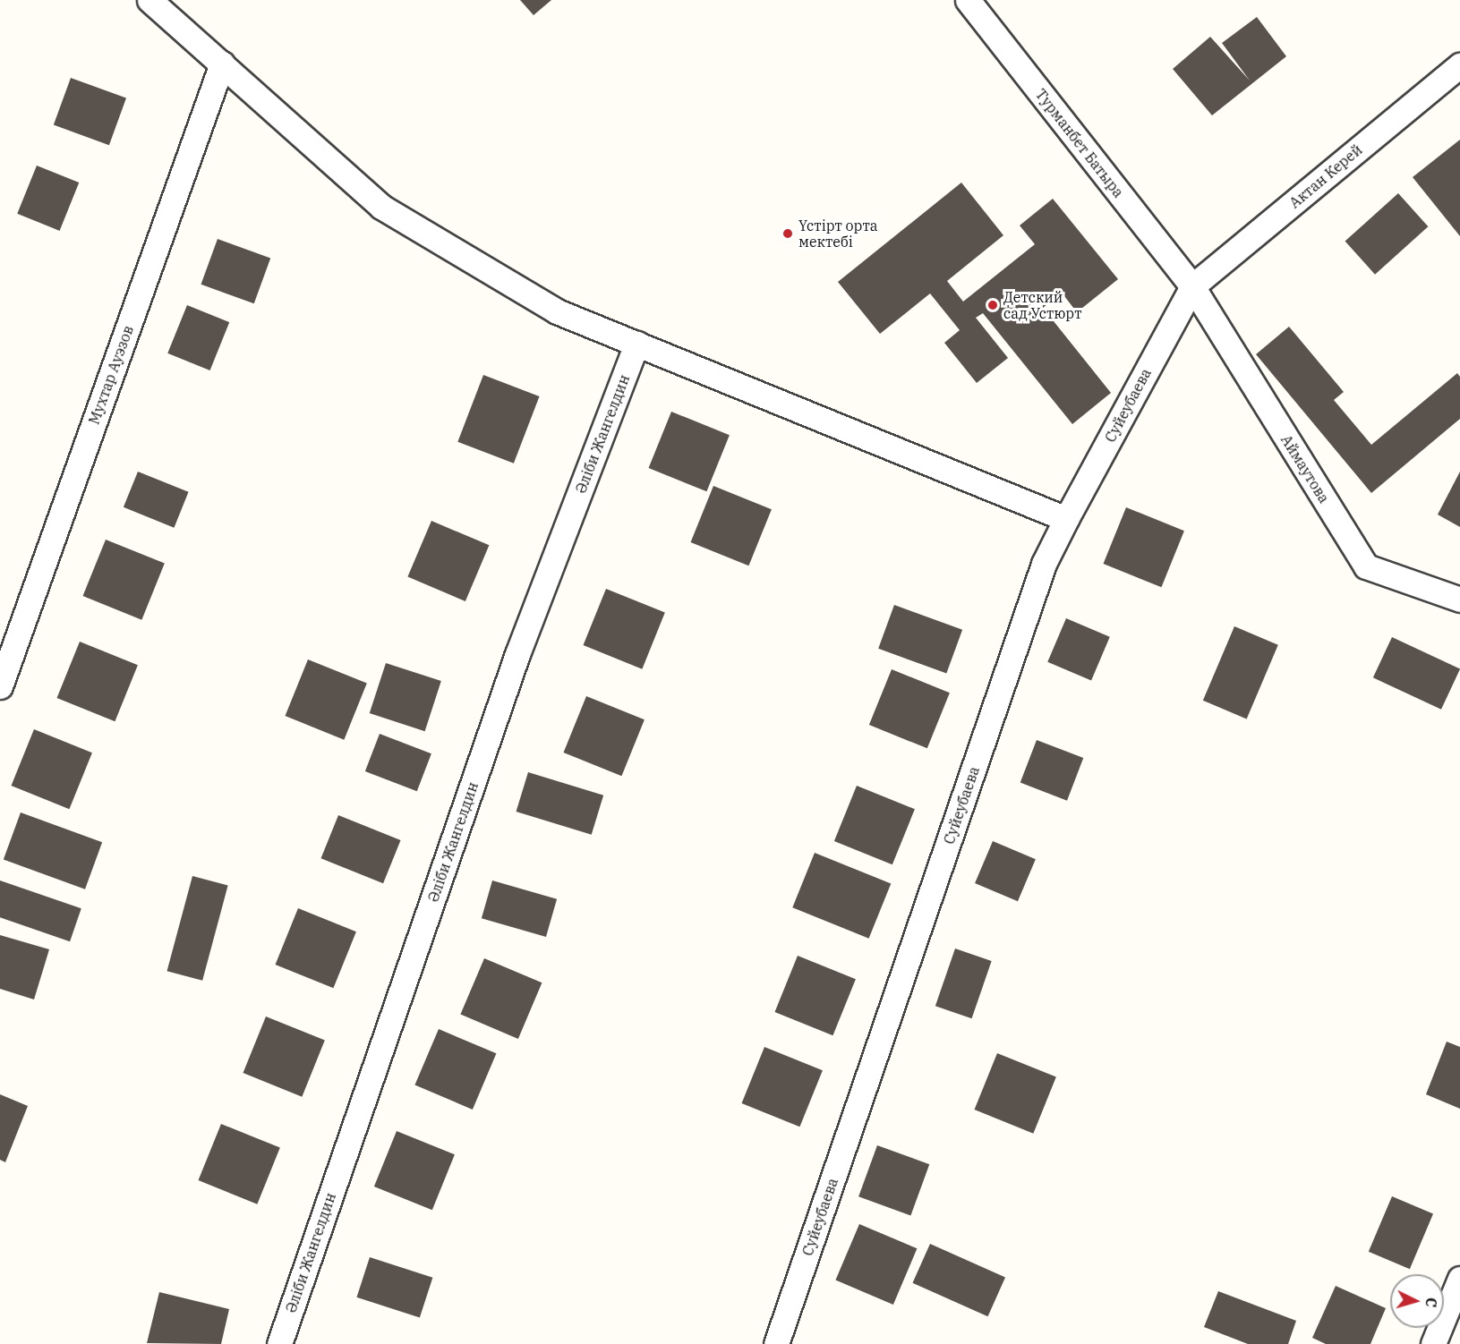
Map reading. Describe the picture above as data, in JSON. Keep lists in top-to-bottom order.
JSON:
{
  "streets": {
    "street": [
      "Турманбет Батыра",
      "Актан Керей",
      "Мухтар Ауэзов",
      "Суйеубаева",
      "Әліби Жангелдин",
      "Аймаутова"
    ]
  },
  "crossings": [
    ["Турманбет Батыра", "Актан Керей"],
    ["Турманбет Батыра", "Суйеубаева"],
    ["Турманбет Батыра", "Аймаутова"],
    ["Актан Керей", "Суйеубаева"],
    ["Актан Керей", "Аймаутова"],
    ["Суйеубаева", "Аймаутова"]
  ],
  "places": ["Үстірт орта мектебі", "Детский сад Устюрт"],
  "north": "right"
}
